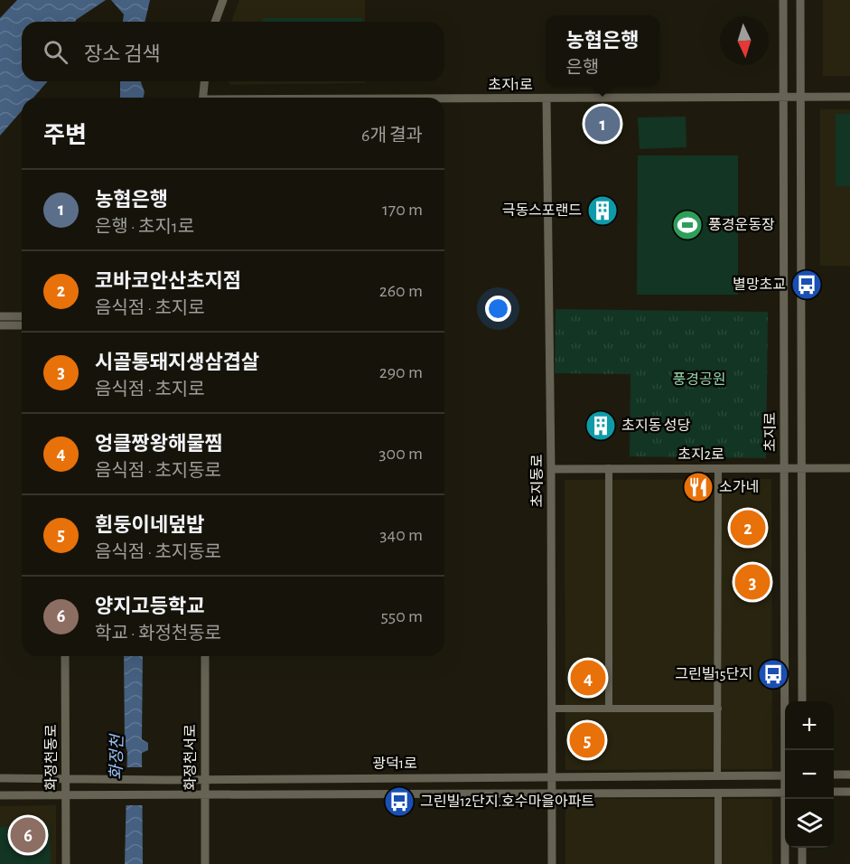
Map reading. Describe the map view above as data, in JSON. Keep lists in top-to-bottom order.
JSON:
{
  "streets": {
    "street": [
      "초지1로",
      "초지로",
      "초지2로",
      "초지동로",
      "화정천동로",
      "화정천서로",
      "광덕1로"
    ]
  },
  "crossings": [
    ["초지1로", "초지로"],
    ["초지1로", "초지동로"],
    ["초지로", "초지2로"],
    ["초지2로", "초지동로"],
    ["초지동로", "광덕1로"],
    ["화정천동로", "광덕1로"],
    ["화정천서로", "광덕1로"]
  ],
  "water": ["화정천"],
  "parks": ["풍경공원"],
  "places": {
    "building": ["극동스포랜드", "초지동 성당"],
    "sports": ["풍경운동장"],
    "bus stop": ["별망초교", "그린빌15단지", "그린빌12단지.호수마을아파트"],
    "restaurant": ["소가네"]
  },
  "north": "bottom",
  "page": {
    "popup": ["농협은행", "은행"],
    "search": "장소 검색",
    "heading": ["주변", "6개 결과"],
    "pins": [
      "1",
      "2",
      "3",
      "4",
      "5",
      "6"
    ],
    "list": [
      {
        "mark": "1",
        "name": "농협은행",
        "note": "은행 · 초지1로",
        "value": "170 m"
      },
      {
        "mark": "2",
        "name": "코바코안산초지점",
        "note": "음식점 · 초지로",
        "value": "260 m"
      },
      {
        "mark": "3",
        "name": "시골통돼지생삼겹살",
        "note": "음식점 · 초지로",
        "value": "290 m"
      },
      {
        "mark": "4",
        "name": "엉클짱왕해물찜",
        "note": "음식점 · 초지동로",
        "value": "300 m"
      },
      {
        "mark": "5",
        "name": "흰둥이네덮밥",
        "note": "음식점 · 초지동로",
        "value": "340 m"
      },
      {
        "mark": "6",
        "name": "양지고등학교",
        "note": "학교 · 화정천동로",
        "value": "550 m"
      }
    ],
    "map_buttons": ["+", "−"]
  }
}
